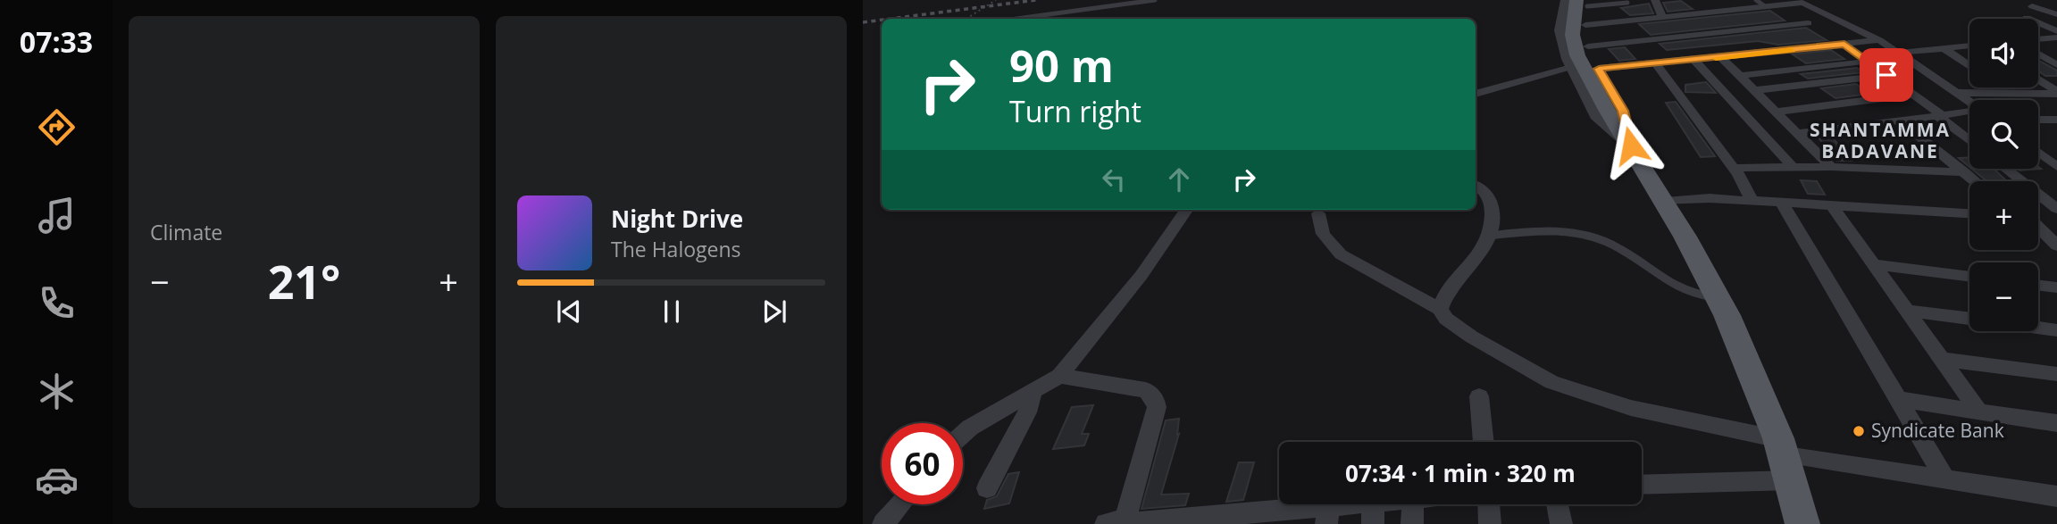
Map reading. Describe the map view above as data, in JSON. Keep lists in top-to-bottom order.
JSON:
{
  "districts": ["SHANTAMMA BADAVANE"],
  "places": ["Syndicate Bank"],
  "page": {
    "tabs": "07:33",
    "tile": "Climate",
    "map_buttons": ["+", "−"],
    "turn": ["90 m", "Turn right"],
    "song": ["Night Drive", "The Halogens"],
    "heat": ["−", "21°", "+"],
    "limit": "60",
    "trip": "07:34 · 1 min · 320 m"
  }
}
